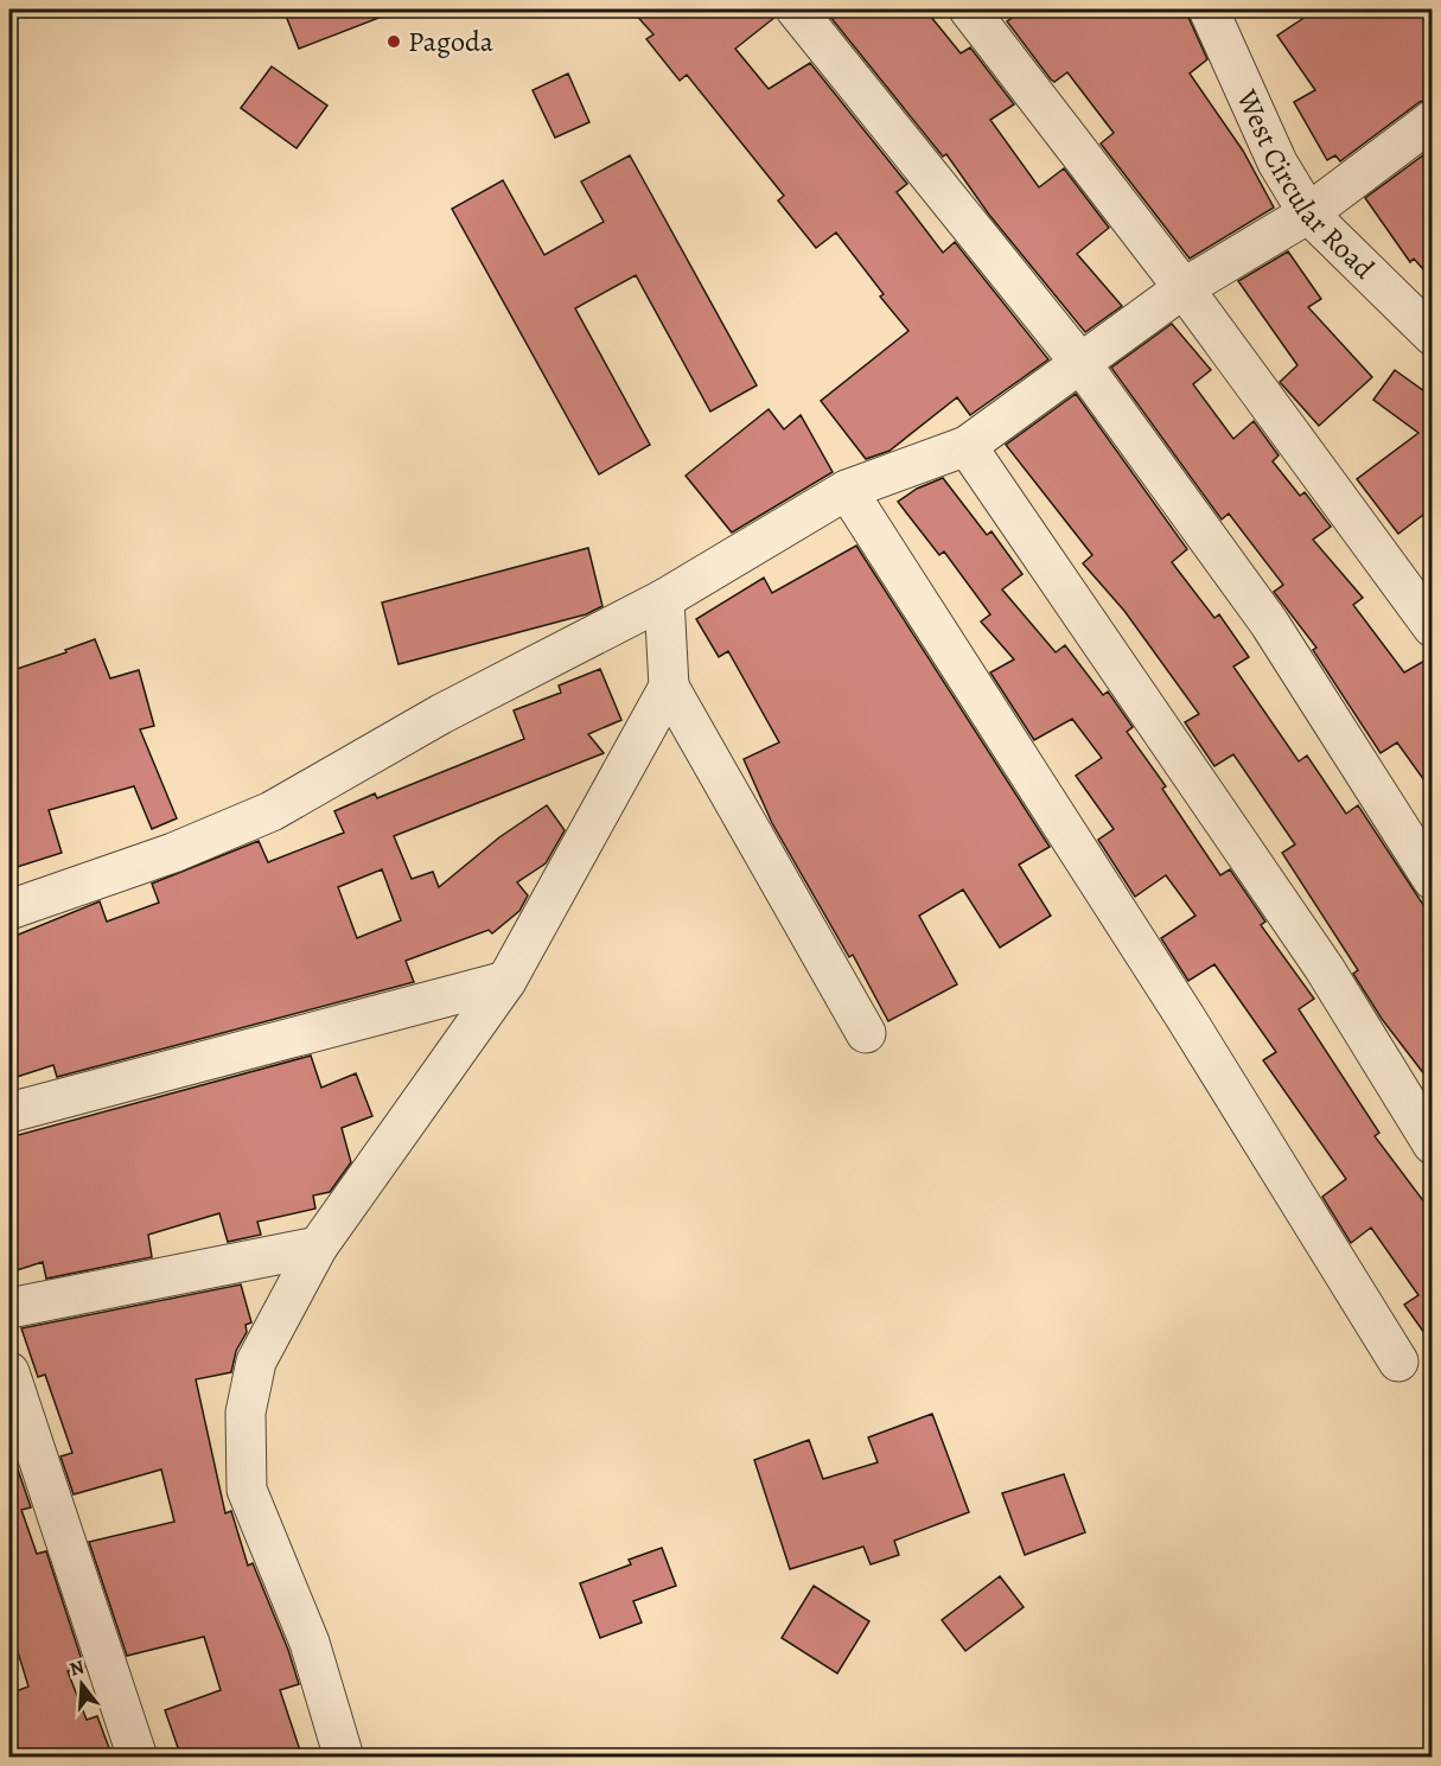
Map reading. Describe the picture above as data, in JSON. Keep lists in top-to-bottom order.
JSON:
{
  "streets": {
    "street": ["West Circular Road"]
  },
  "places": ["Pagoda"],
  "north": "top"
}
